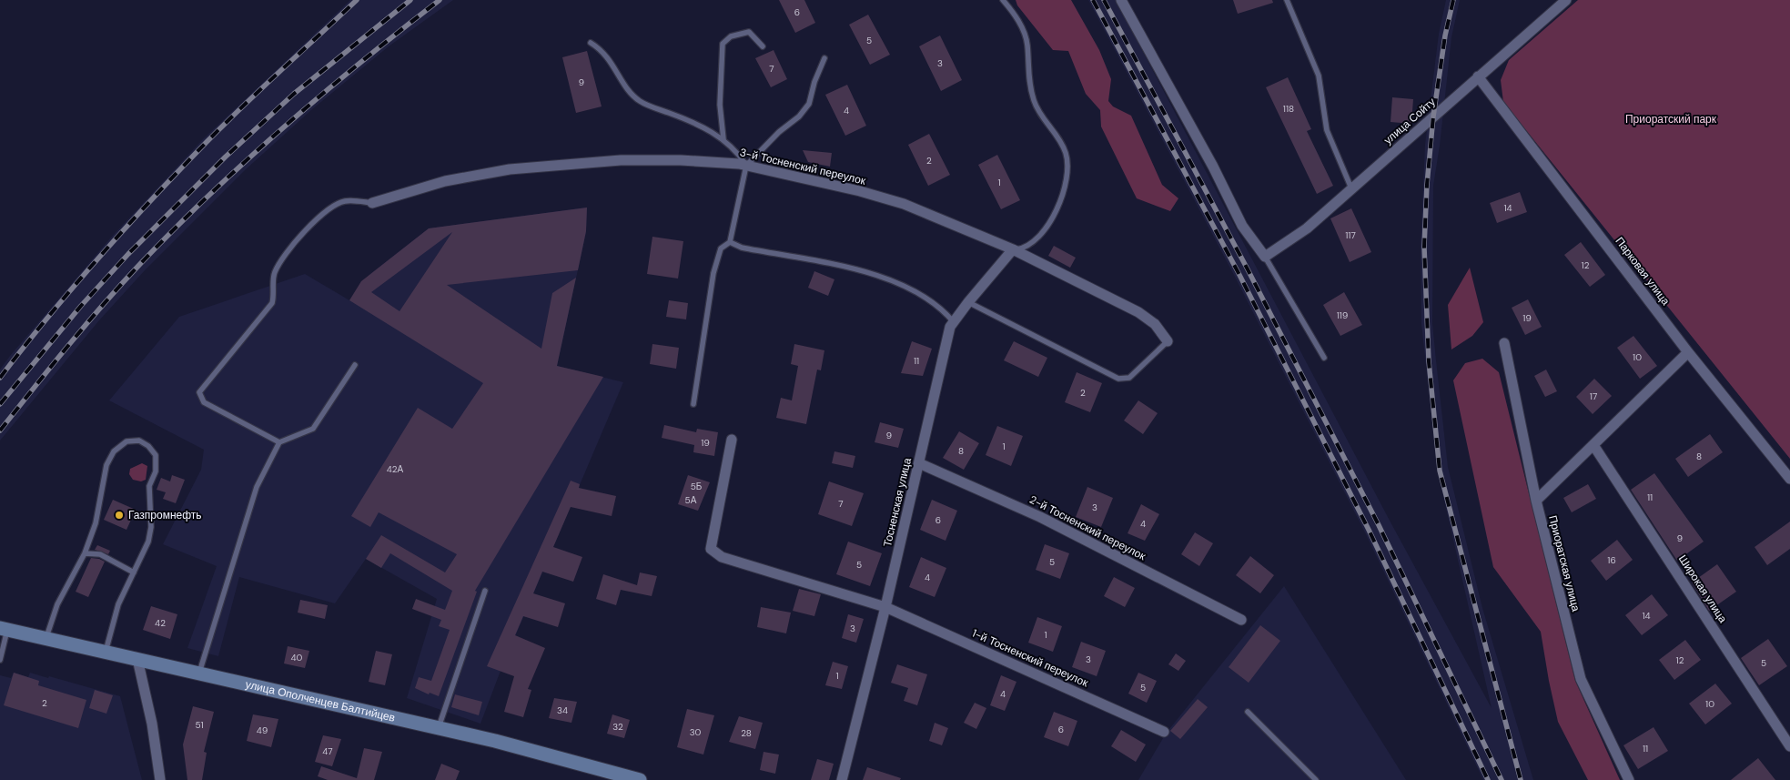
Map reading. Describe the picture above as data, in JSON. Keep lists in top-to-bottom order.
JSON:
{
  "streets": {
    "main road": ["улица Ополченцев Балтийцев"],
    "street": [
      "улица Сойту",
      "3-й Тосненский переулок",
      "Парковая улица",
      "Тосненская улица",
      "2-й Тосненский переулок",
      "Приоратская улица",
      "Широкая улица",
      "1-й Тосненский переулок"
    ]
  },
  "crossings": [
    ["улица Сойту", "Парковая улица"],
    ["3-й Тосненский переулок", "Тосненская улица"],
    ["Тосненская улица", "2-й Тосненский переулок"],
    ["Тосненская улица", "1-й Тосненский переулок"]
  ],
  "parks": ["Приоратский парк"],
  "places": ["Газпромнефть"],
  "house_numbers": [
    "6",
    "5",
    "3",
    "7",
    "9",
    "118",
    "4",
    "2",
    "1",
    "14",
    "117",
    "12",
    "119",
    "19",
    "10",
    "11",
    "2",
    "17",
    "9",
    "19",
    "1",
    "8",
    "8",
    "42А",
    "5Б",
    "11",
    "5А",
    "7",
    "3",
    "6",
    "4",
    "9",
    "16",
    "5",
    "5",
    "4",
    "14",
    "42",
    "3",
    "1",
    "40",
    "3",
    "12",
    "5",
    "1",
    "5",
    "4",
    "2",
    "10",
    "34",
    "51",
    "32",
    "6",
    "49",
    "30",
    "28",
    "11",
    "47"
  ]
}
